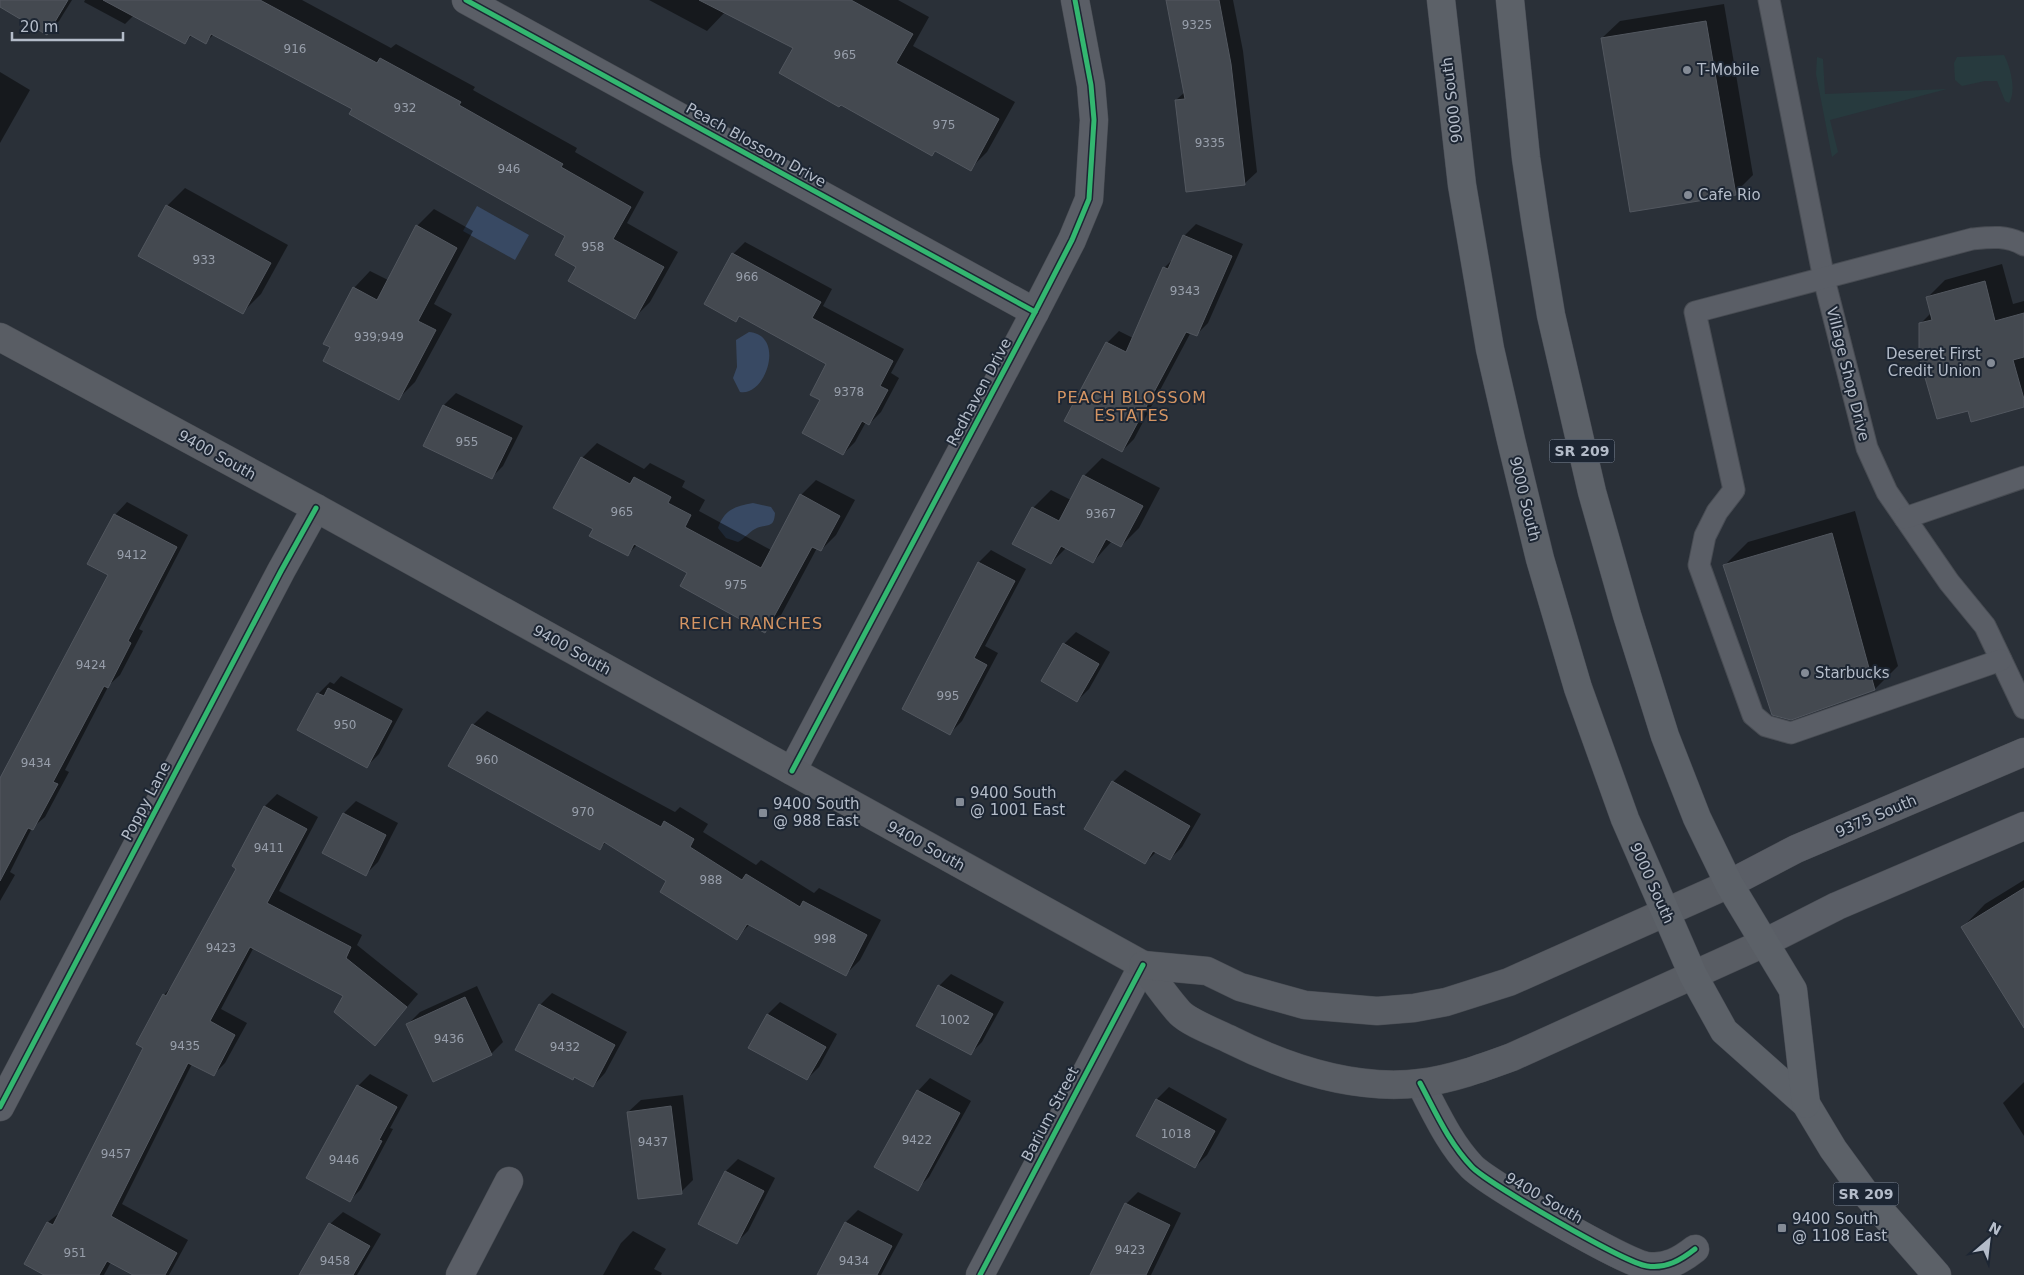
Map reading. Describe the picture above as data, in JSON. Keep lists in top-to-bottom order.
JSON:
{
  "streets": {
    "main road": ["9000 South", "SR 209", "9400 South"],
    "street": [
      "Peach Blossom Drive",
      "Redhaven Drive",
      "Poppy Lane",
      "9375 South",
      "Barium Street"
    ],
    "lane": ["Village Shop Drive"]
  },
  "crossings": [
    ["9000 South", "SR 209"],
    ["9000 South", "9400 South"],
    ["Peach Blossom Drive", "Redhaven Drive"],
    ["Redhaven Drive", "9400 South"],
    ["SR 209", "9400 South"],
    ["SR 209", "9375 South"],
    ["9400 South", "Poppy Lane"],
    ["9400 South", "9375 South"],
    ["9400 South", "Barium Street"]
  ],
  "districts": ["PEACH BLOSSOM ESTATES", "REICH RANCHES"],
  "places": {
    "other": [
      "T-Mobile",
      "Cafe Rio",
      "Deseret First Credit Union",
      "Starbucks"
    ],
    "transit": ["9400 South @ 1001 East", "9400 South @ 988 East", "9400 South @ 1108 East"]
  },
  "house_numbers": [
    "9325",
    "916",
    "965",
    "932",
    "975",
    "9335",
    "946",
    "958",
    "933",
    "966",
    "9343",
    "939;949",
    "9378",
    "955",
    "965",
    "9367",
    "9412",
    "975",
    "9424",
    "995",
    "950",
    "960",
    "9434",
    "970",
    "9411",
    "988",
    "998",
    "9423",
    "1002",
    "9436",
    "9435",
    "9432",
    "1018",
    "9422",
    "9437",
    "9457",
    "9446",
    "9423",
    "951",
    "9458",
    "9434"
  ],
  "scale_bar": "20 m",
  "north": "top right"
}
